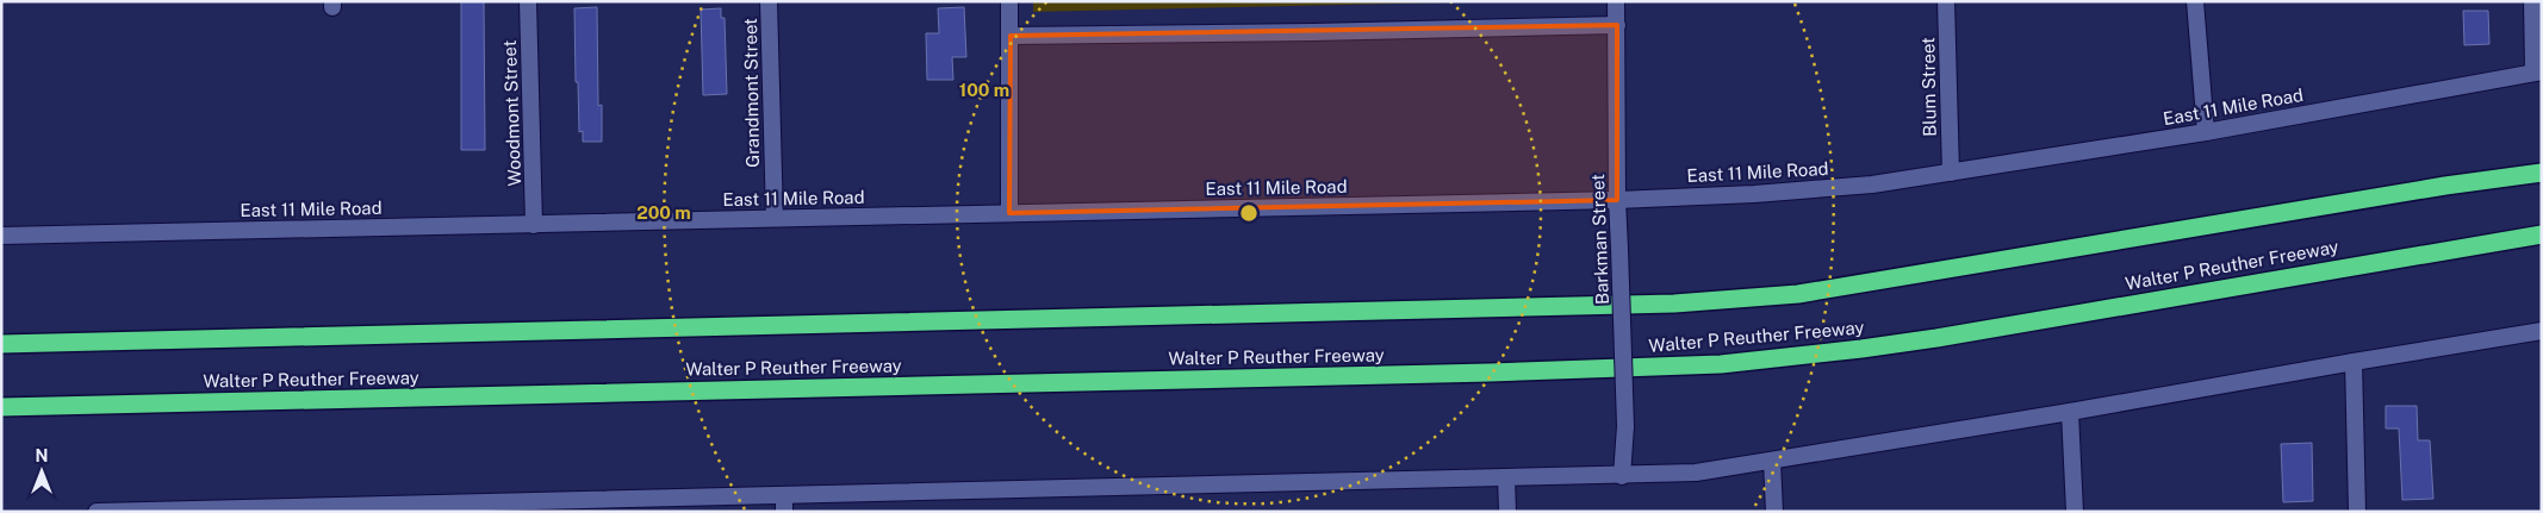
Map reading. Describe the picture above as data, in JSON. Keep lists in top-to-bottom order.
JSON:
{
  "streets": {
    "highway": ["Walter P Reuther Freeway"],
    "main road": [
      "Blum Street",
      "Grandmont Street",
      "East 11 Mile Road",
      "Woodmont Street",
      "Barkman Street"
    ]
  },
  "crossings": [
    ["Blum Street", "East 11 Mile Road"],
    ["Grandmont Street", "East 11 Mile Road"],
    ["East 11 Mile Road", "Woodmont Street"],
    ["East 11 Mile Road", "Barkman Street"]
  ],
  "north": "top",
  "rings": ["100 m", "200 m"]
}
